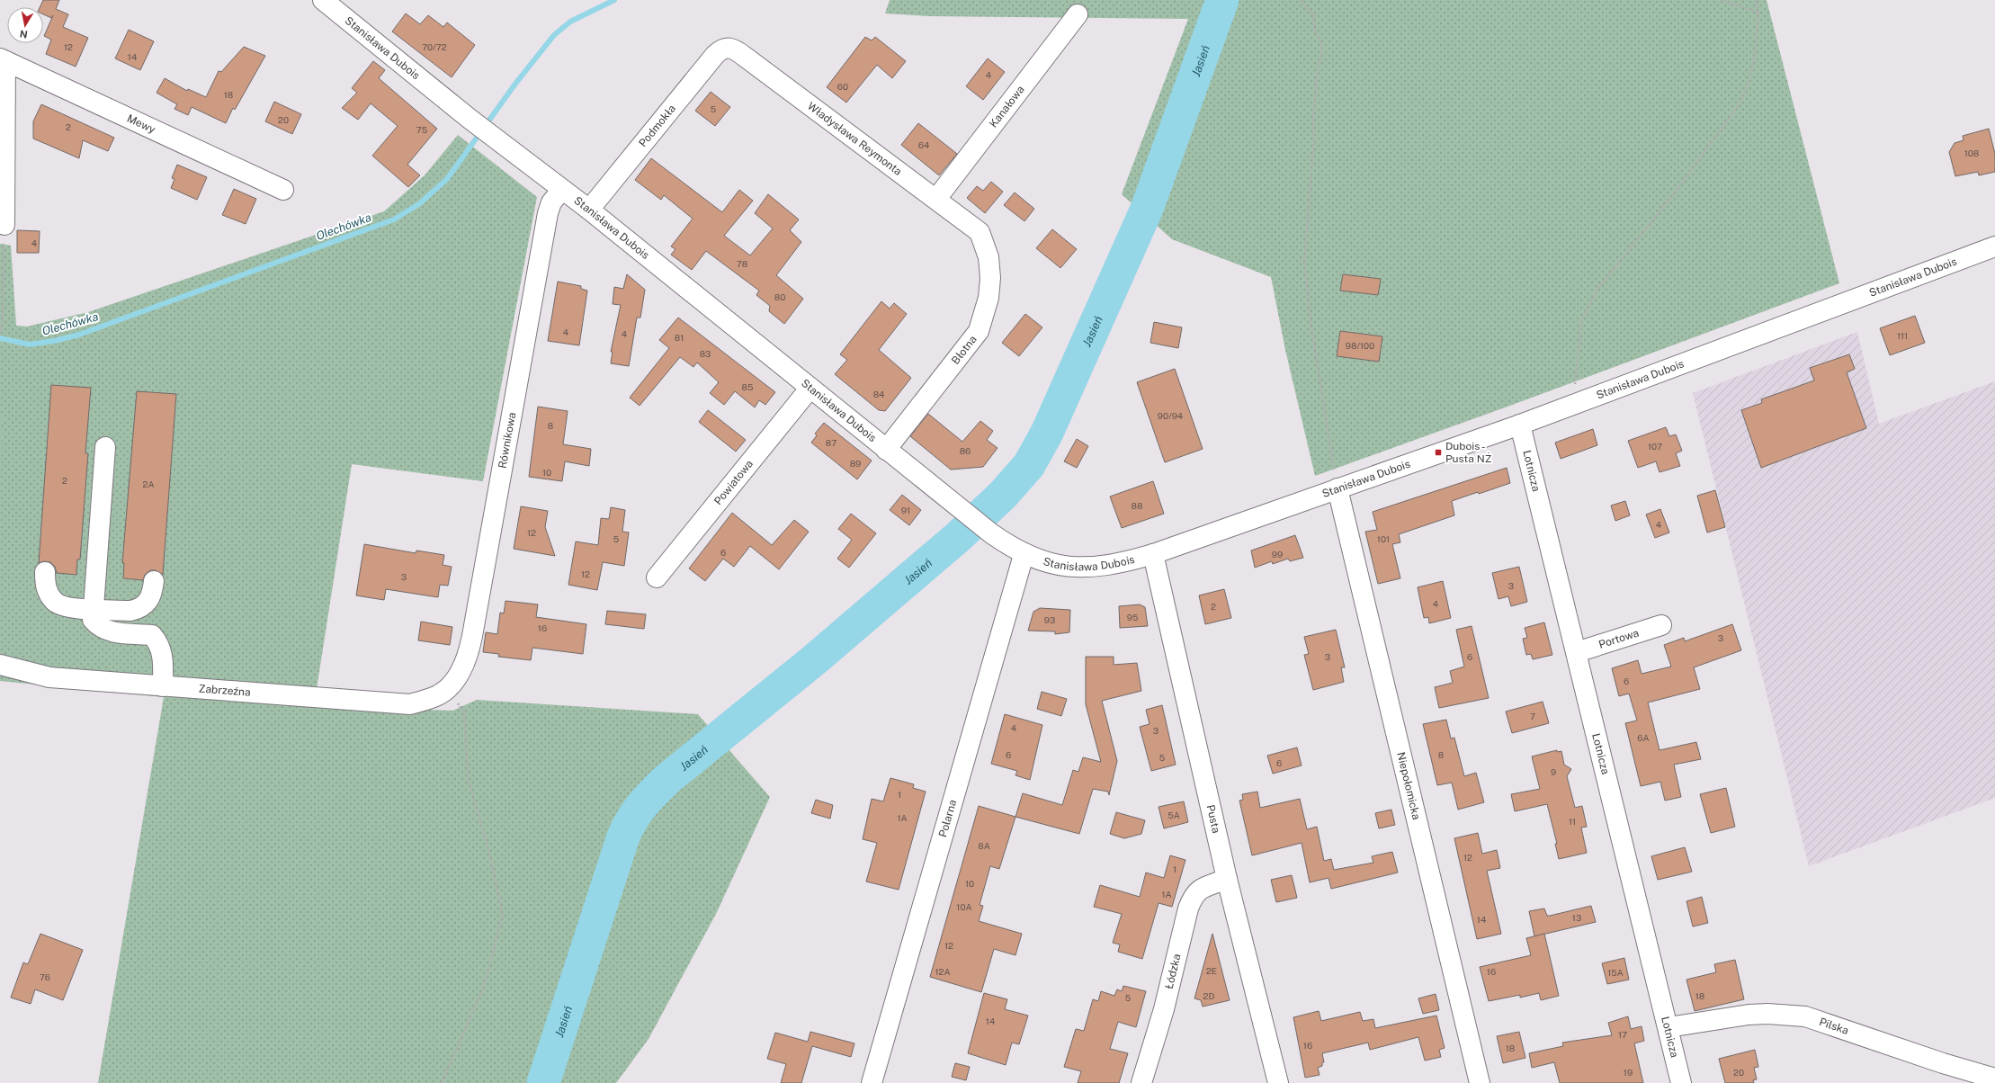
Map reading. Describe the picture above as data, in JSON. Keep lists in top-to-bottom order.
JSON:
{
  "streets": {
    "street": [
      "Stanisława Dubois",
      "Kanałowa",
      "Mewy",
      "Podmokła",
      "Władysława Reymonta",
      "Błotna",
      "Równikowa",
      "Lotnicza",
      "Powiatowa",
      "Portowa",
      "Zabrzeźna",
      "Niepołomicka",
      "Polarna",
      "Pusta",
      "Łódzka",
      "Pilska"
    ]
  },
  "crossings": [
    ["Stanisława Dubois", "Podmokła"],
    ["Stanisława Dubois", "Błotna"],
    ["Stanisława Dubois", "Równikowa"],
    ["Stanisława Dubois", "Lotnicza"],
    ["Stanisława Dubois", "Powiatowa"],
    ["Stanisława Dubois", "Niepołomicka"],
    ["Stanisława Dubois", "Polarna"],
    ["Stanisława Dubois", "Pusta"],
    ["Kanałowa", "Władysława Reymonta"],
    ["Podmokła", "Władysława Reymonta"],
    ["Władysława Reymonta", "Błotna"],
    ["Równikowa", "Zabrzeźna"],
    ["Lotnicza", "Portowa"],
    ["Lotnicza", "Pilska"],
    ["Pusta", "Łódzka"]
  ],
  "water": ["Jasień", "Olechówka"],
  "places": {
    "transit": ["Dubois - Pusta NŻ"]
  },
  "house_numbers": [
    "12",
    "70/72",
    "14",
    "4",
    "60",
    "18",
    "5",
    "20",
    "2",
    "75",
    "64",
    "108",
    "4",
    "78",
    "80",
    "4",
    "4",
    "111",
    "81",
    "98/100",
    "83",
    "85",
    "84",
    "90/94",
    "8",
    "87",
    "107",
    "86",
    "89",
    "10",
    "2",
    "2A",
    "88",
    "91",
    "4",
    "12",
    "5",
    "101",
    "6",
    "99",
    "12",
    "3",
    "3",
    "4",
    "2",
    "95",
    "93",
    "16",
    "3",
    "3",
    "6",
    "6",
    "7",
    "4",
    "3",
    "6A",
    "6",
    "8",
    "5",
    "6",
    "9",
    "1",
    "5A",
    "1A",
    "11",
    "8A",
    "12",
    "1",
    "10",
    "1A",
    "10A",
    "13",
    "14",
    "12",
    "2E",
    "12A",
    "16",
    "15A",
    "76",
    "2D",
    "18",
    "5",
    "14",
    "17",
    "16",
    "18",
    "19",
    "20"
  ],
  "north": "bottom"
}
